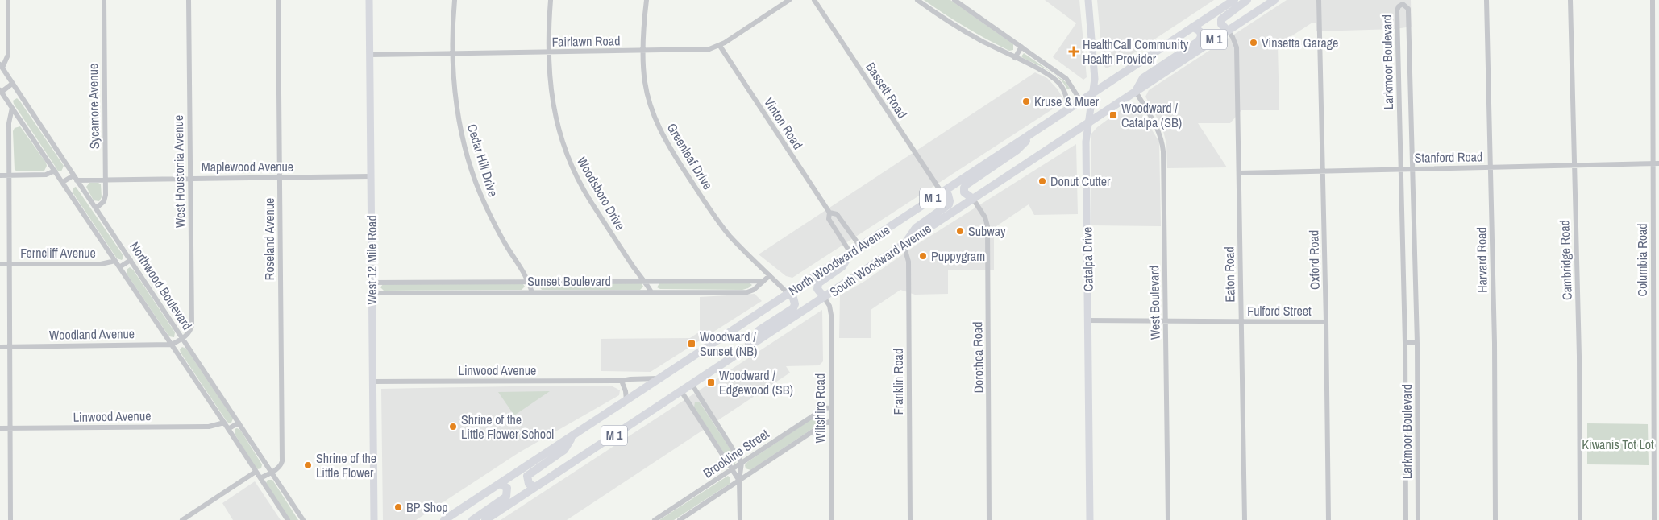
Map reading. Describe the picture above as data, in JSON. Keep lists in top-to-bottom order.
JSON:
{
  "streets": {
    "main road": [
      "M 1",
      "Catalpa Drive",
      "West 12 Mile Road",
      "North Woodward Avenue",
      "South Woodward Avenue"
    ],
    "street": [
      "Fairlawn Road",
      "Larkmoor Boulevard",
      "Bassett Road",
      "Sycamore Avenue",
      "Vinton Road",
      "Greenleaf Drive",
      "Stanford Road",
      "Cedar Hill Drive",
      "Maplewood Avenue",
      "West Houstonia Avenue",
      "Woodsboro Drive",
      "Roseland Avenue",
      "Ferncliff Avenue",
      "Oxford Road",
      "Harvard Road",
      "Cambridge Road",
      "Columbia Road",
      "Eaton Road",
      "Sunset Boulevard",
      "Northwood Boulevard",
      "West Boulevard",
      "Fulford Street",
      "Woodland Avenue",
      "Dorothea Road",
      "Linwood Avenue",
      "Franklin Road",
      "Wiltshire Road",
      "Brookline Street"
    ]
  },
  "crossings": [
    ["Fairlawn Road", "Vinton Road"],
    ["Fairlawn Road", "Greenleaf Drive"],
    ["Fairlawn Road", "Cedar Hill Drive"],
    ["Fairlawn Road", "Woodsboro Drive"],
    ["Fairlawn Road", "West 12 Mile Road"],
    ["Larkmoor Boulevard", "Stanford Road"],
    ["Bassett Road", "North Woodward Avenue"],
    ["Sycamore Avenue", "Maplewood Avenue"],
    ["Sycamore Avenue", "Northwood Boulevard"],
    ["Vinton Road", "North Woodward Avenue"],
    ["Greenleaf Drive", "North Woodward Avenue"],
    ["Greenleaf Drive", "Sunset Boulevard"],
    ["Stanford Road", "Oxford Road"],
    ["Stanford Road", "Harvard Road"],
    ["Stanford Road", "Cambridge Road"],
    ["Stanford Road", "Columbia Road"],
    ["Stanford Road", "Eaton Road"],
    ["Cedar Hill Drive", "Sunset Boulevard"],
    ["Maplewood Avenue", "West Houstonia Avenue"],
    ["Maplewood Avenue", "Roseland Avenue"],
    ["Maplewood Avenue", "West 12 Mile Road"],
    ["Maplewood Avenue", "Northwood Boulevard"],
    ["West Houstonia Avenue", "Northwood Boulevard"],
    ["West Houstonia Avenue", "Woodland Avenue"],
    ["Woodsboro Drive", "Sunset Boulevard"],
    ["Roseland Avenue", "Northwood Boulevard"],
    ["Ferncliff Avenue", "Northwood Boulevard"],
    ["Catalpa Drive", "North Woodward Avenue"],
    ["Catalpa Drive", "South Woodward Avenue"],
    ["Catalpa Drive", "Fulford Street"],
    ["West 12 Mile Road", "Sunset Boulevard"],
    ["West 12 Mile Road", "Linwood Avenue"],
    ["North Woodward Avenue", "Linwood Avenue"],
    ["South Woodward Avenue", "Eaton Road"],
    ["South Woodward Avenue", "West Boulevard"],
    ["South Woodward Avenue", "Dorothea Road"],
    ["South Woodward Avenue", "Franklin Road"],
    ["South Woodward Avenue", "Wiltshire Road"],
    ["Oxford Road", "Fulford Street"],
    ["Eaton Road", "Fulford Street"],
    ["Northwood Boulevard", "Woodland Avenue"],
    ["Northwood Boulevard", "Linwood Avenue"],
    ["West Boulevard", "Fulford Street"],
    ["Wiltshire Road", "Brookline Street"]
  ],
  "parks": ["Kiwanis Tot Lot"],
  "places": {
    "other": [
      "Vinsetta Garage",
      "Kruse & Muer",
      "Donut Cutter",
      "Subway",
      "Puppygram",
      "Shrine of the Little Flower School",
      "Shrine of the Little Flower",
      "BP Shop"
    ],
    "health": ["HealthCall Community Health Provider"],
    "transit": ["Woodward / Catalpa (SB)", "Woodward / Sunset (NB)", "Woodward / Edgewood (SB)"]
  }
}
